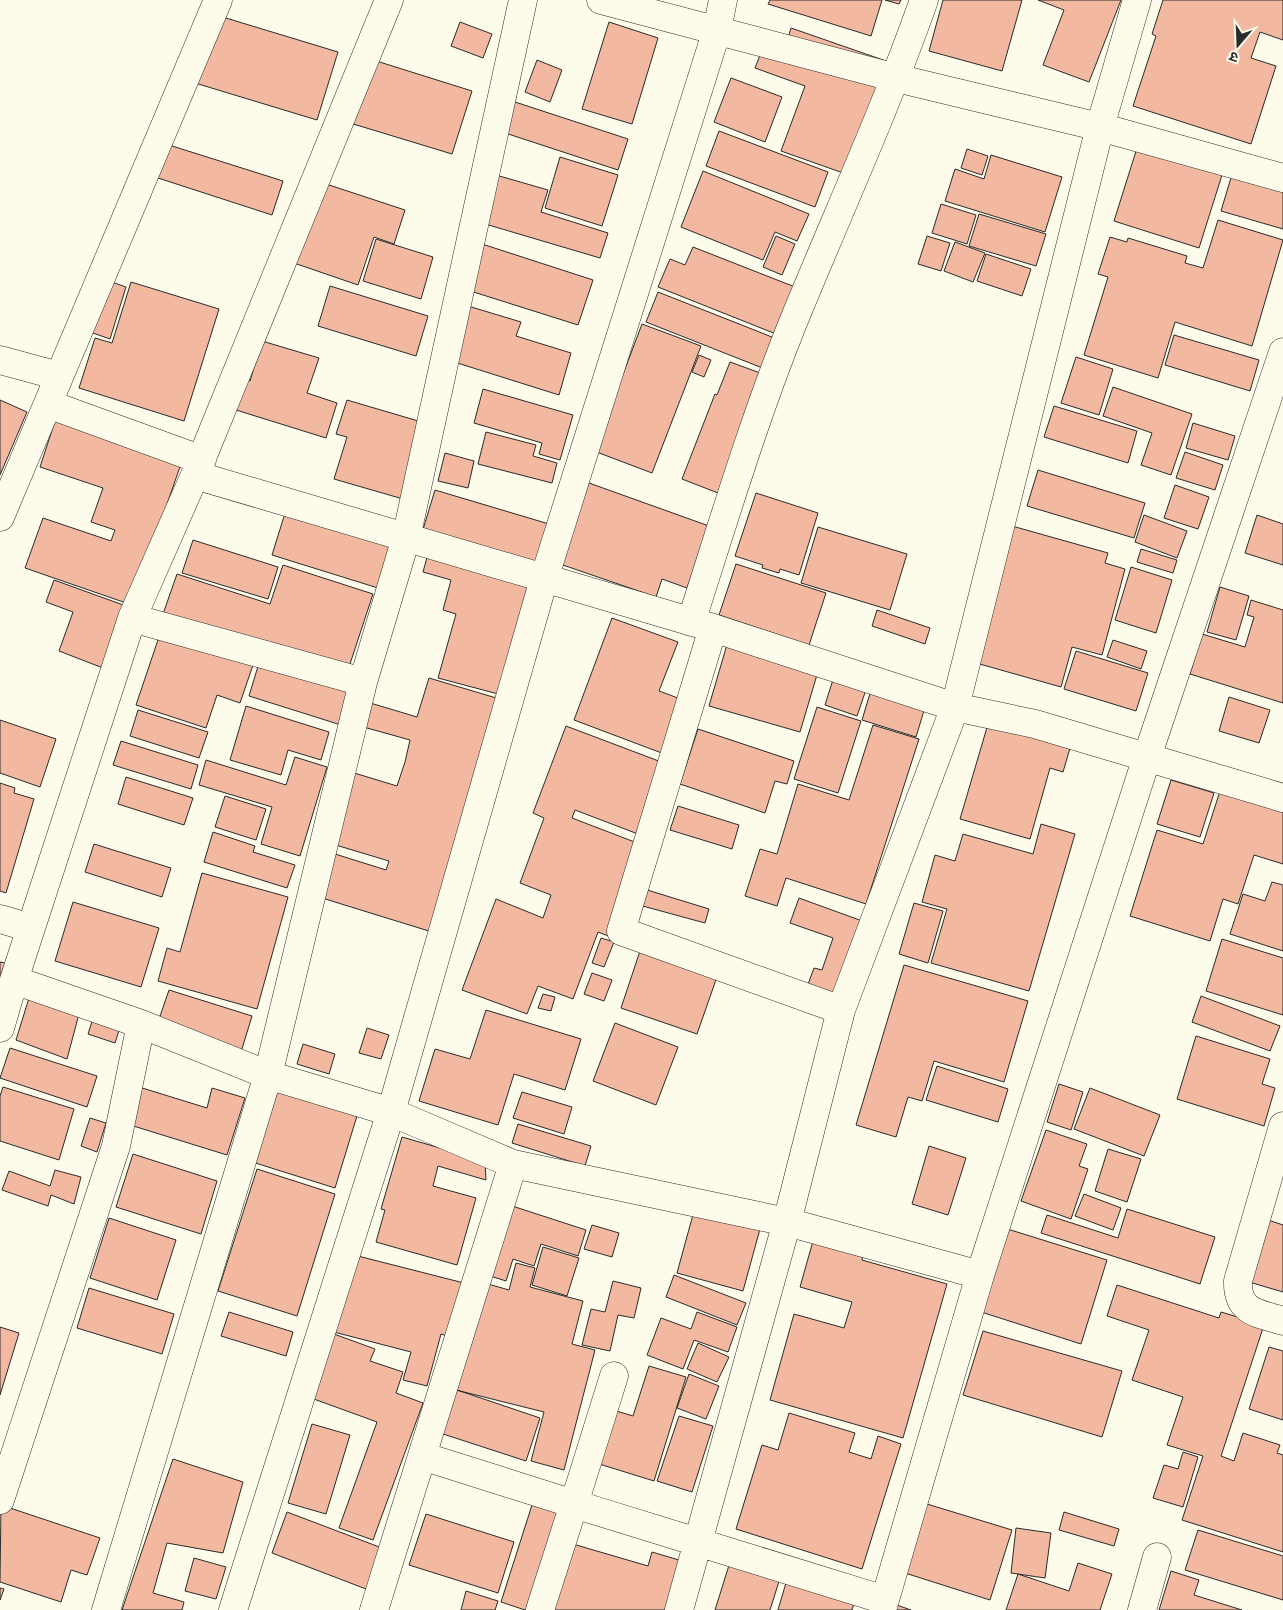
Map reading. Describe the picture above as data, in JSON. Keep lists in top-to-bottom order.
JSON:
{
  "north": "bottom"
}
